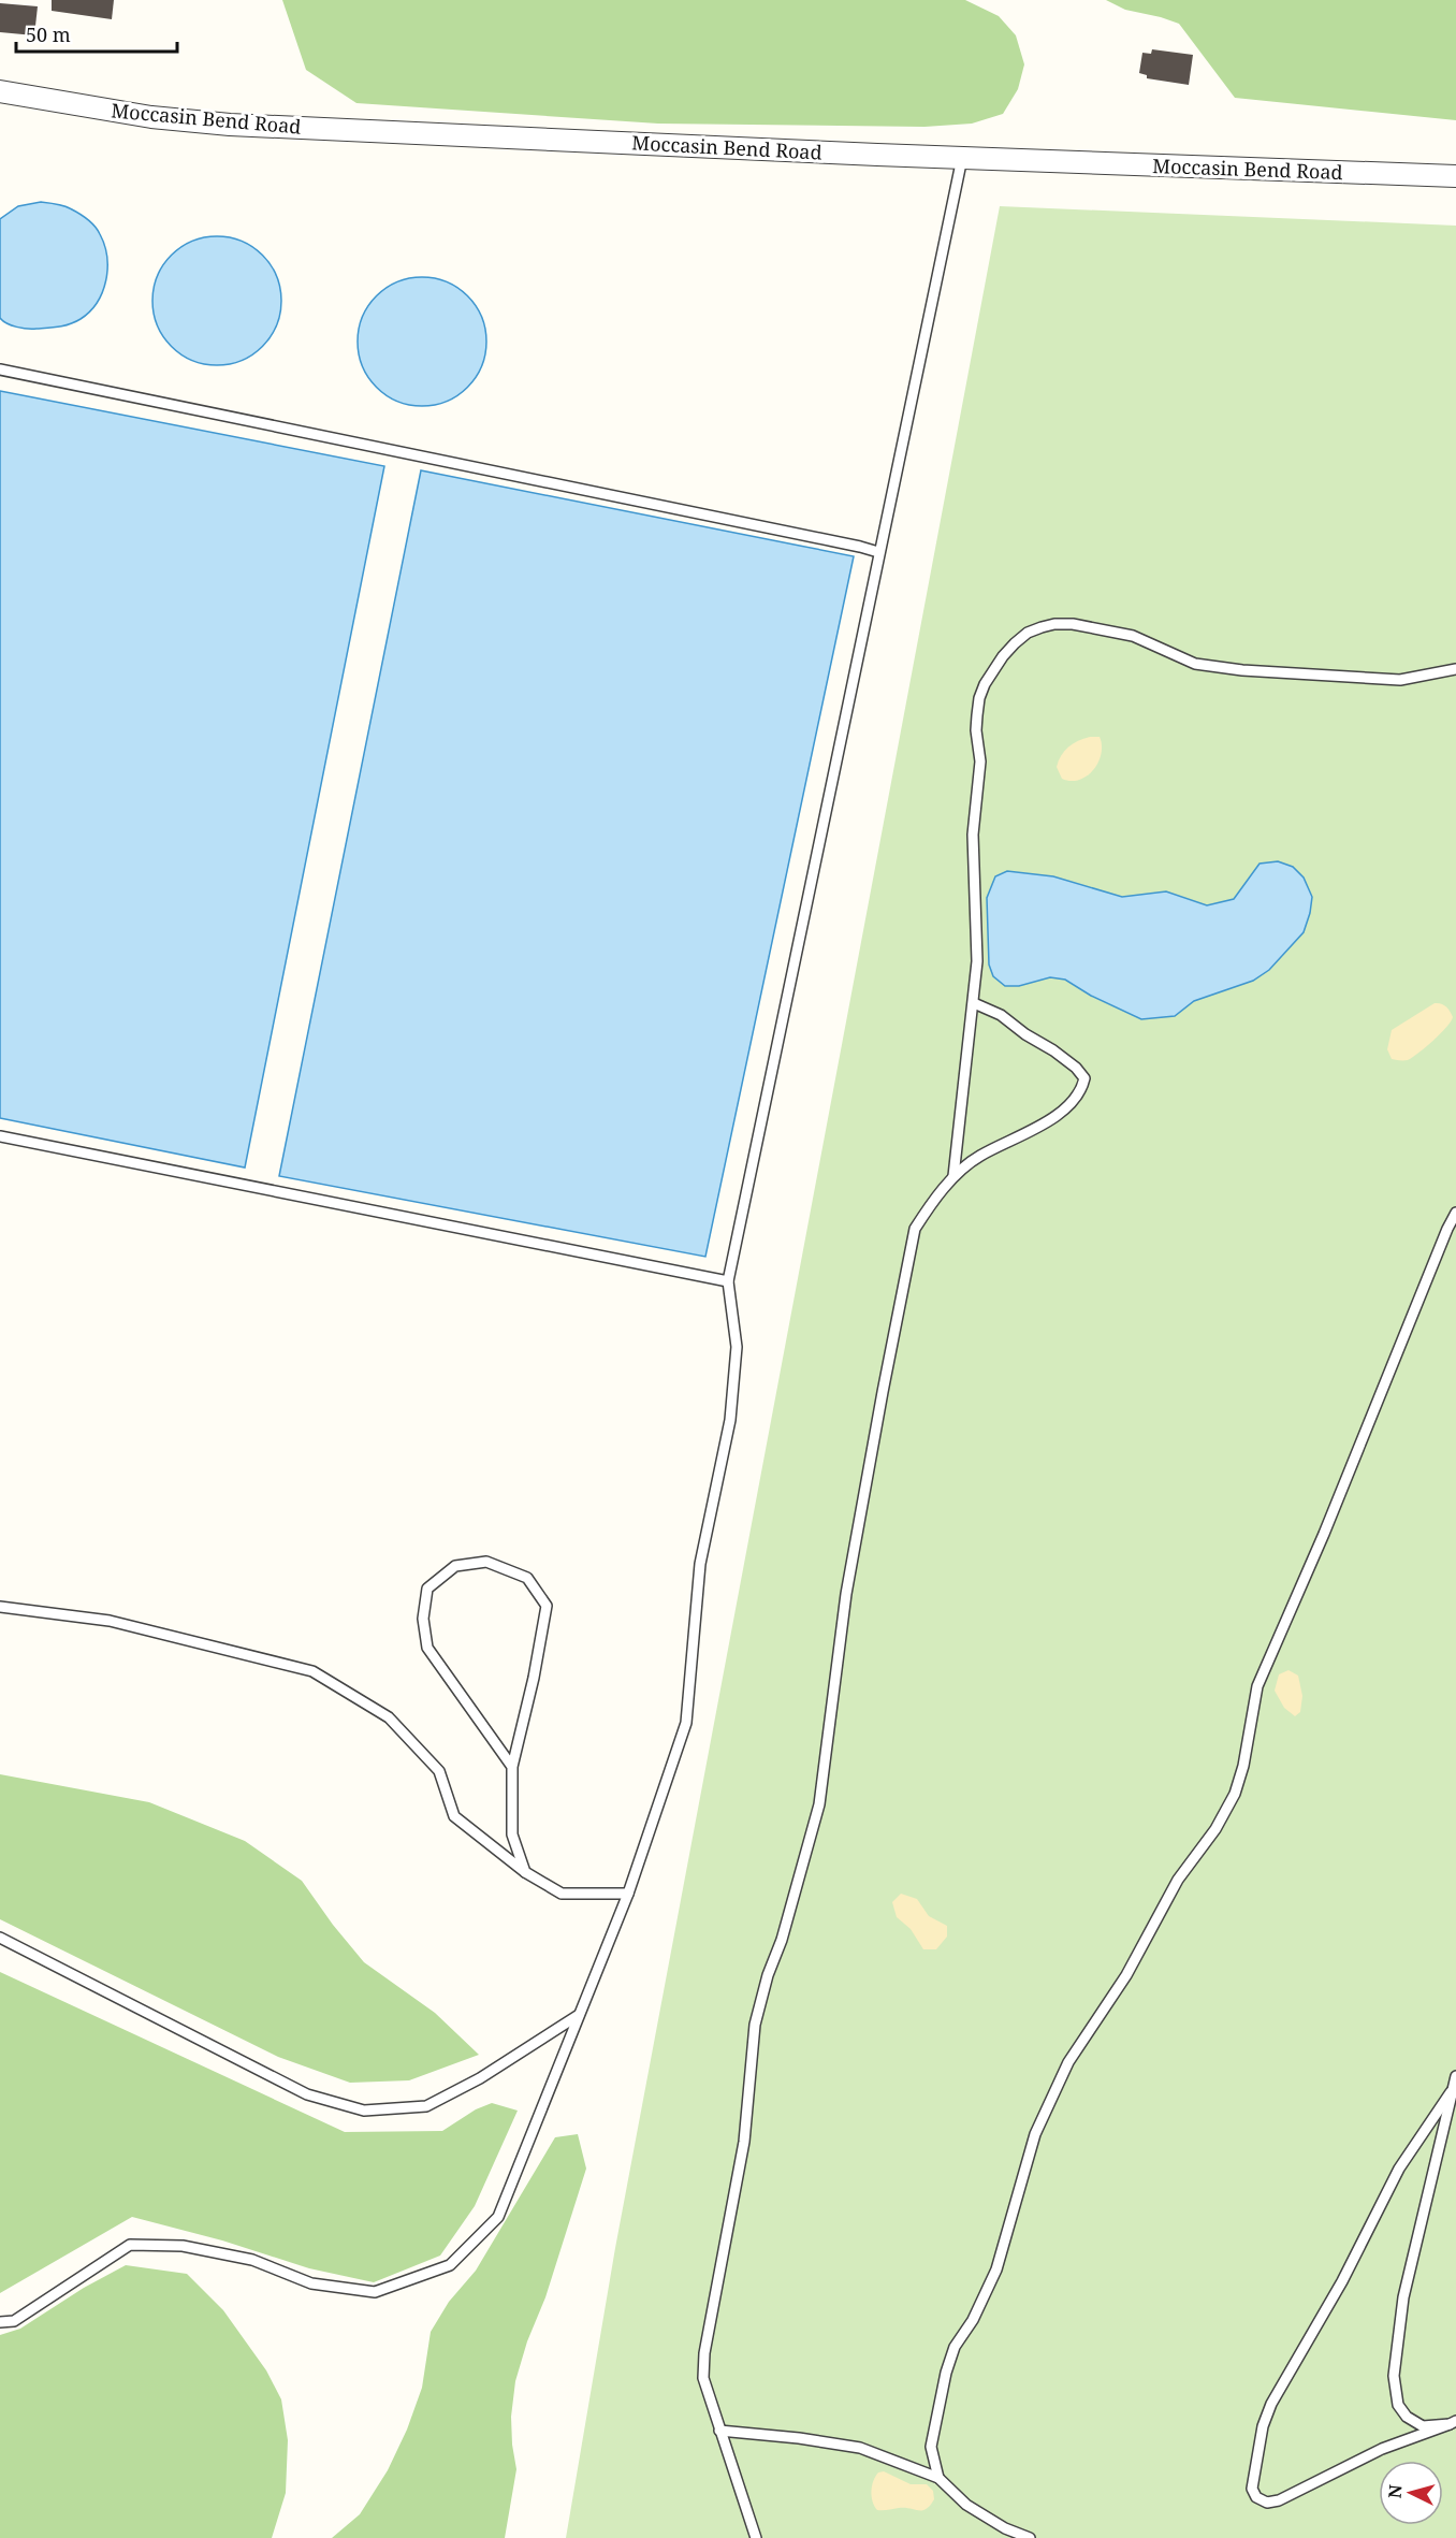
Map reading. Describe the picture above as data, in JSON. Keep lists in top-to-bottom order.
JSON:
{
  "streets": {
    "street": ["Moccasin Bend Road"]
  },
  "scale_bar": "50 m",
  "north": "left"
}
